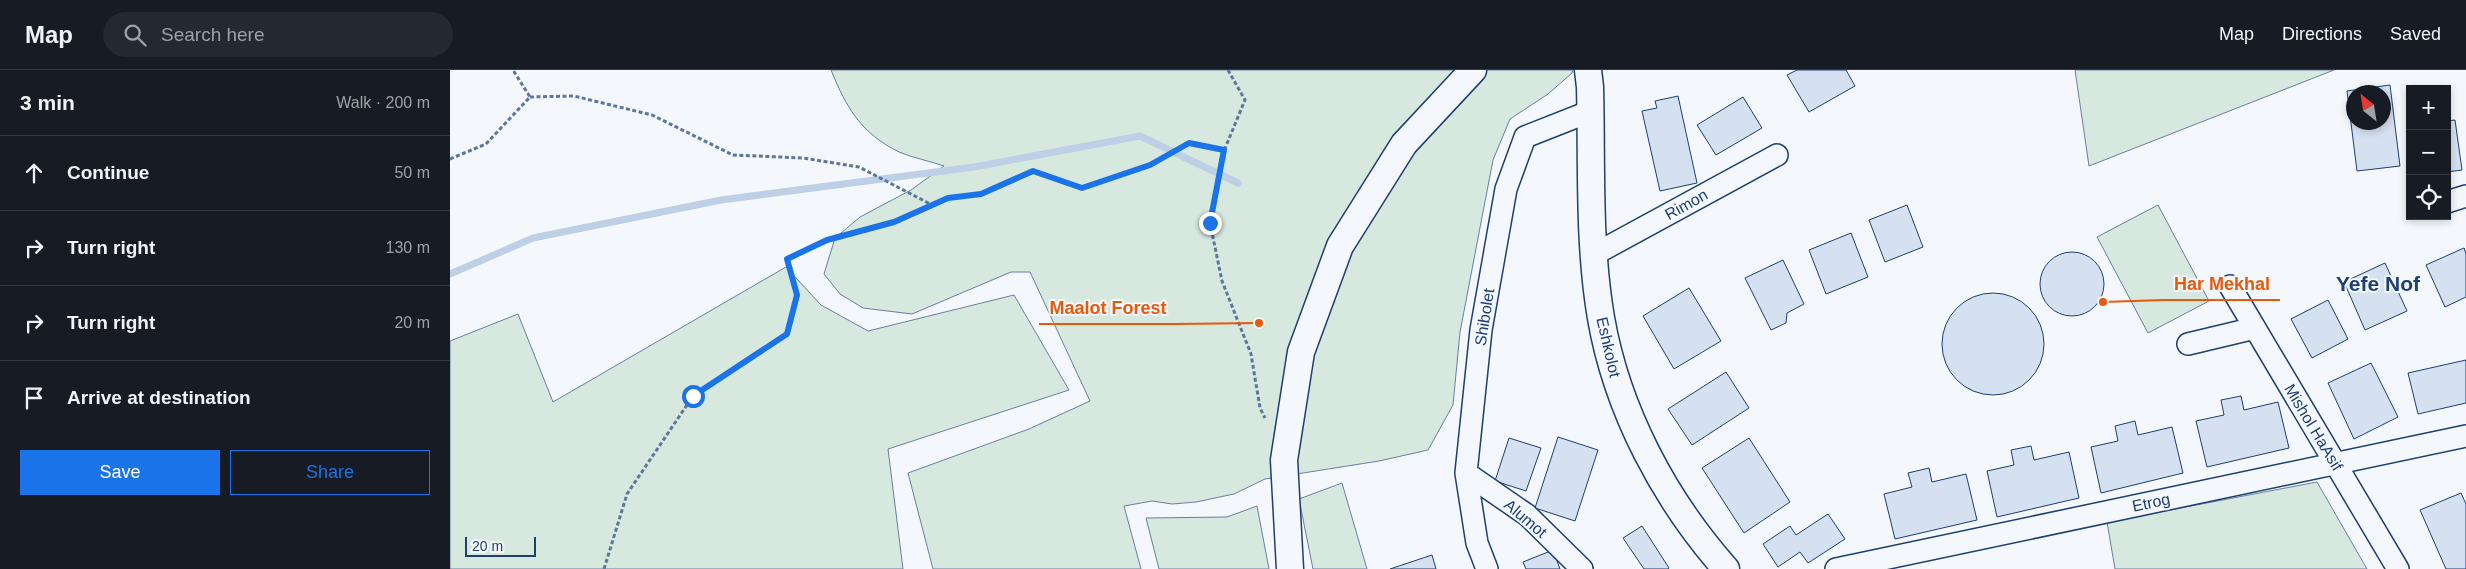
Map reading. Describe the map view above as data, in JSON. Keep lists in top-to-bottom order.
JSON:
{
  "streets": {
    "street": [
      "Rimon",
      "Shibolet",
      "Eshkolot",
      "Mishol HaAsif",
      "Etrog",
      "Alumot"
    ]
  },
  "crossings": [
    ["Rimon", "Eshkolot"],
    ["Shibolet", "Eshkolot"],
    ["Shibolet", "Alumot"],
    ["Mishol HaAsif", "Etrog"]
  ],
  "districts": ["Yefe Nof"],
  "places": ["Har Mekhal", "Maalot Forest"],
  "scale_bar": "20 m",
  "north": "top left",
  "page": {
    "header": "Map",
    "search": "Search here",
    "nav": ["Map", "Directions", "Saved"],
    "heading": ["3 min", "Walk · 200 m"],
    "map_buttons": ["+", "−"],
    "list": [
      ["Continue", "50 m"],
      ["Turn right", "130 m"],
      ["Turn right", "20 m"],
      "Arrive at destination"
    ],
    "buttons": ["Save", "Share"],
    "scale": "20 m"
  }
}
